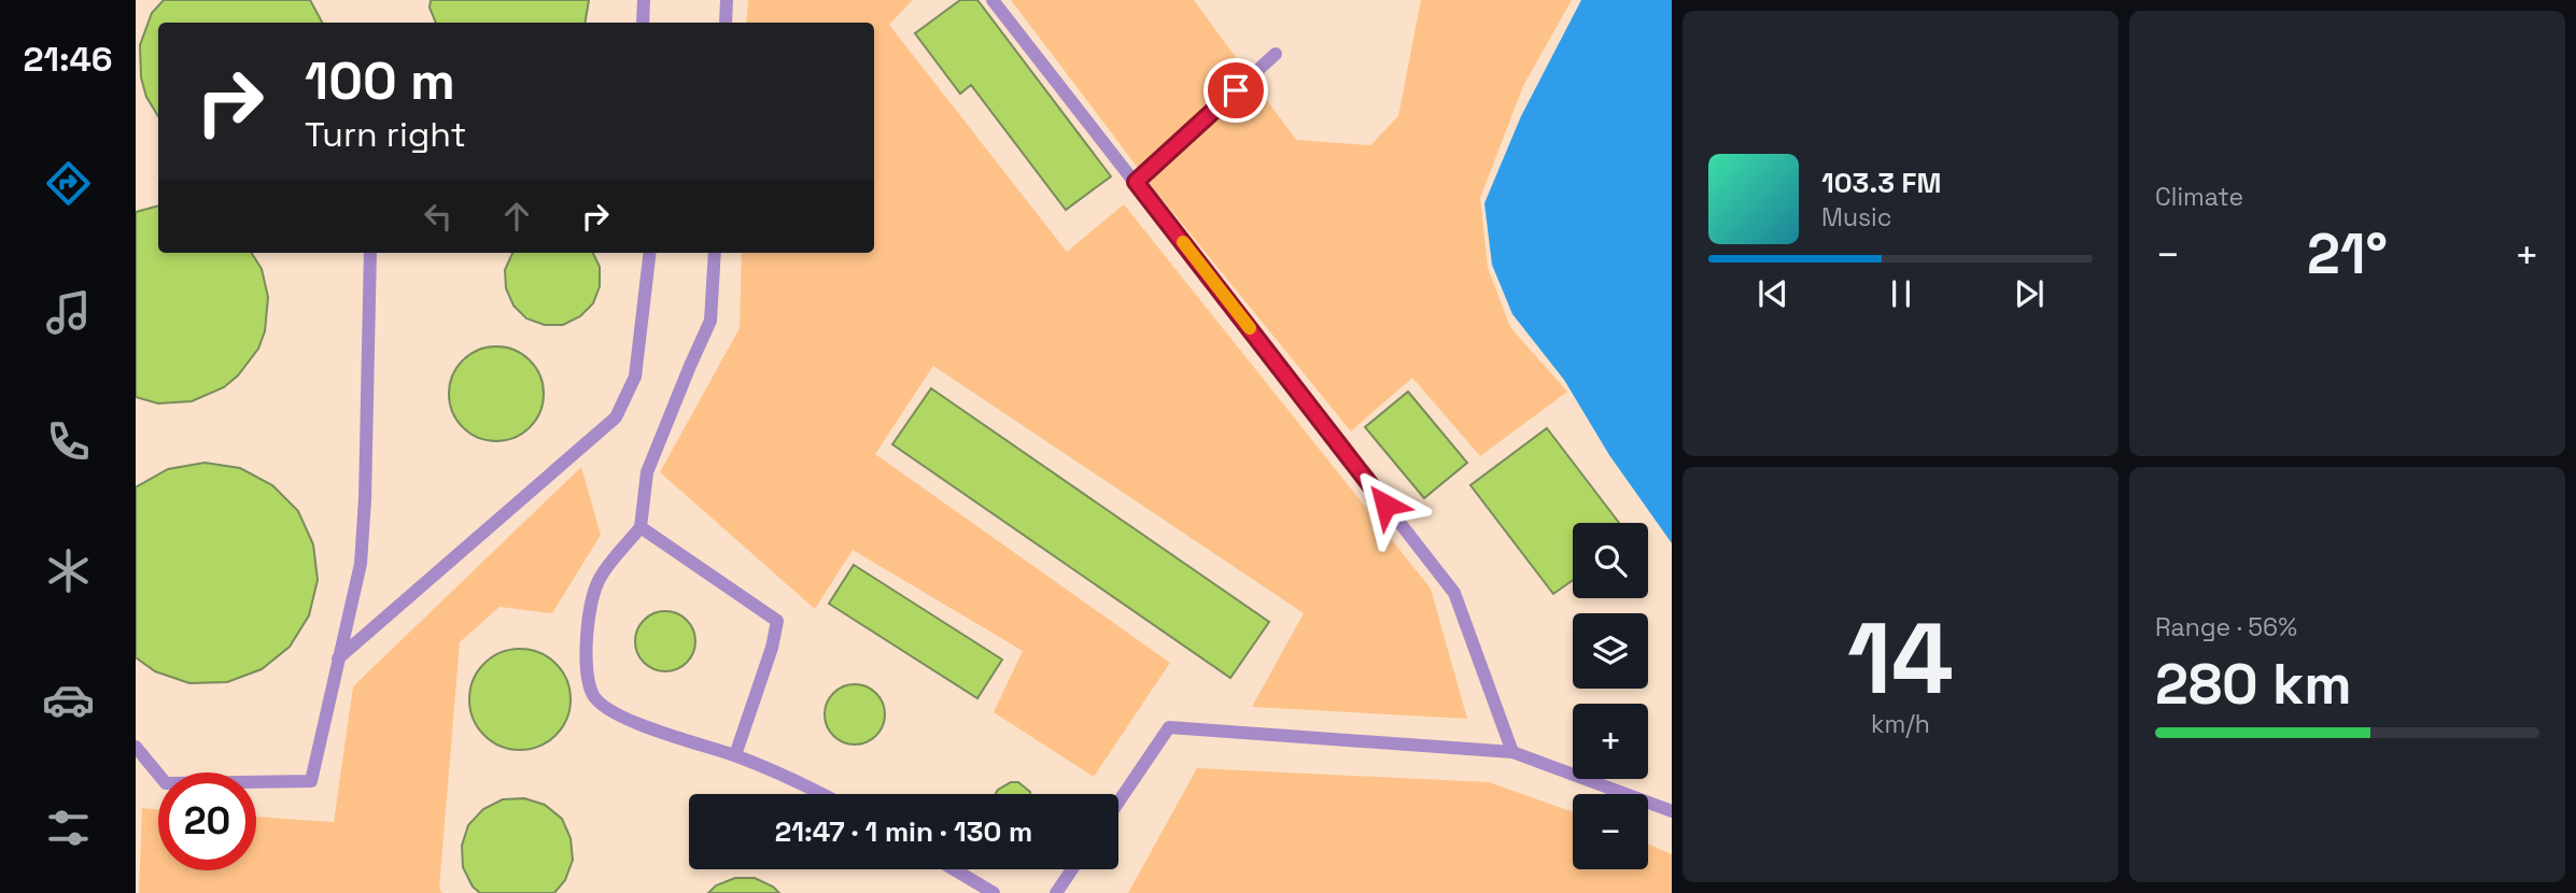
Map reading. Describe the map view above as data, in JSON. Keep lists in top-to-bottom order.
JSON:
{
  "page": {
    "tabs": "21:46",
    "tile": [
      "Climate",
      ["14", "km/h"],
      ["Range · 56%", "280 km"]
    ],
    "turn": ["100 m", "Turn right"],
    "song": ["103.3 FM", "Music"],
    "heat": ["−", "21°", "+"],
    "map_buttons": ["+", "−"],
    "limit": "20",
    "trip": "21:47 · 1 min · 130 m"
  }
}
